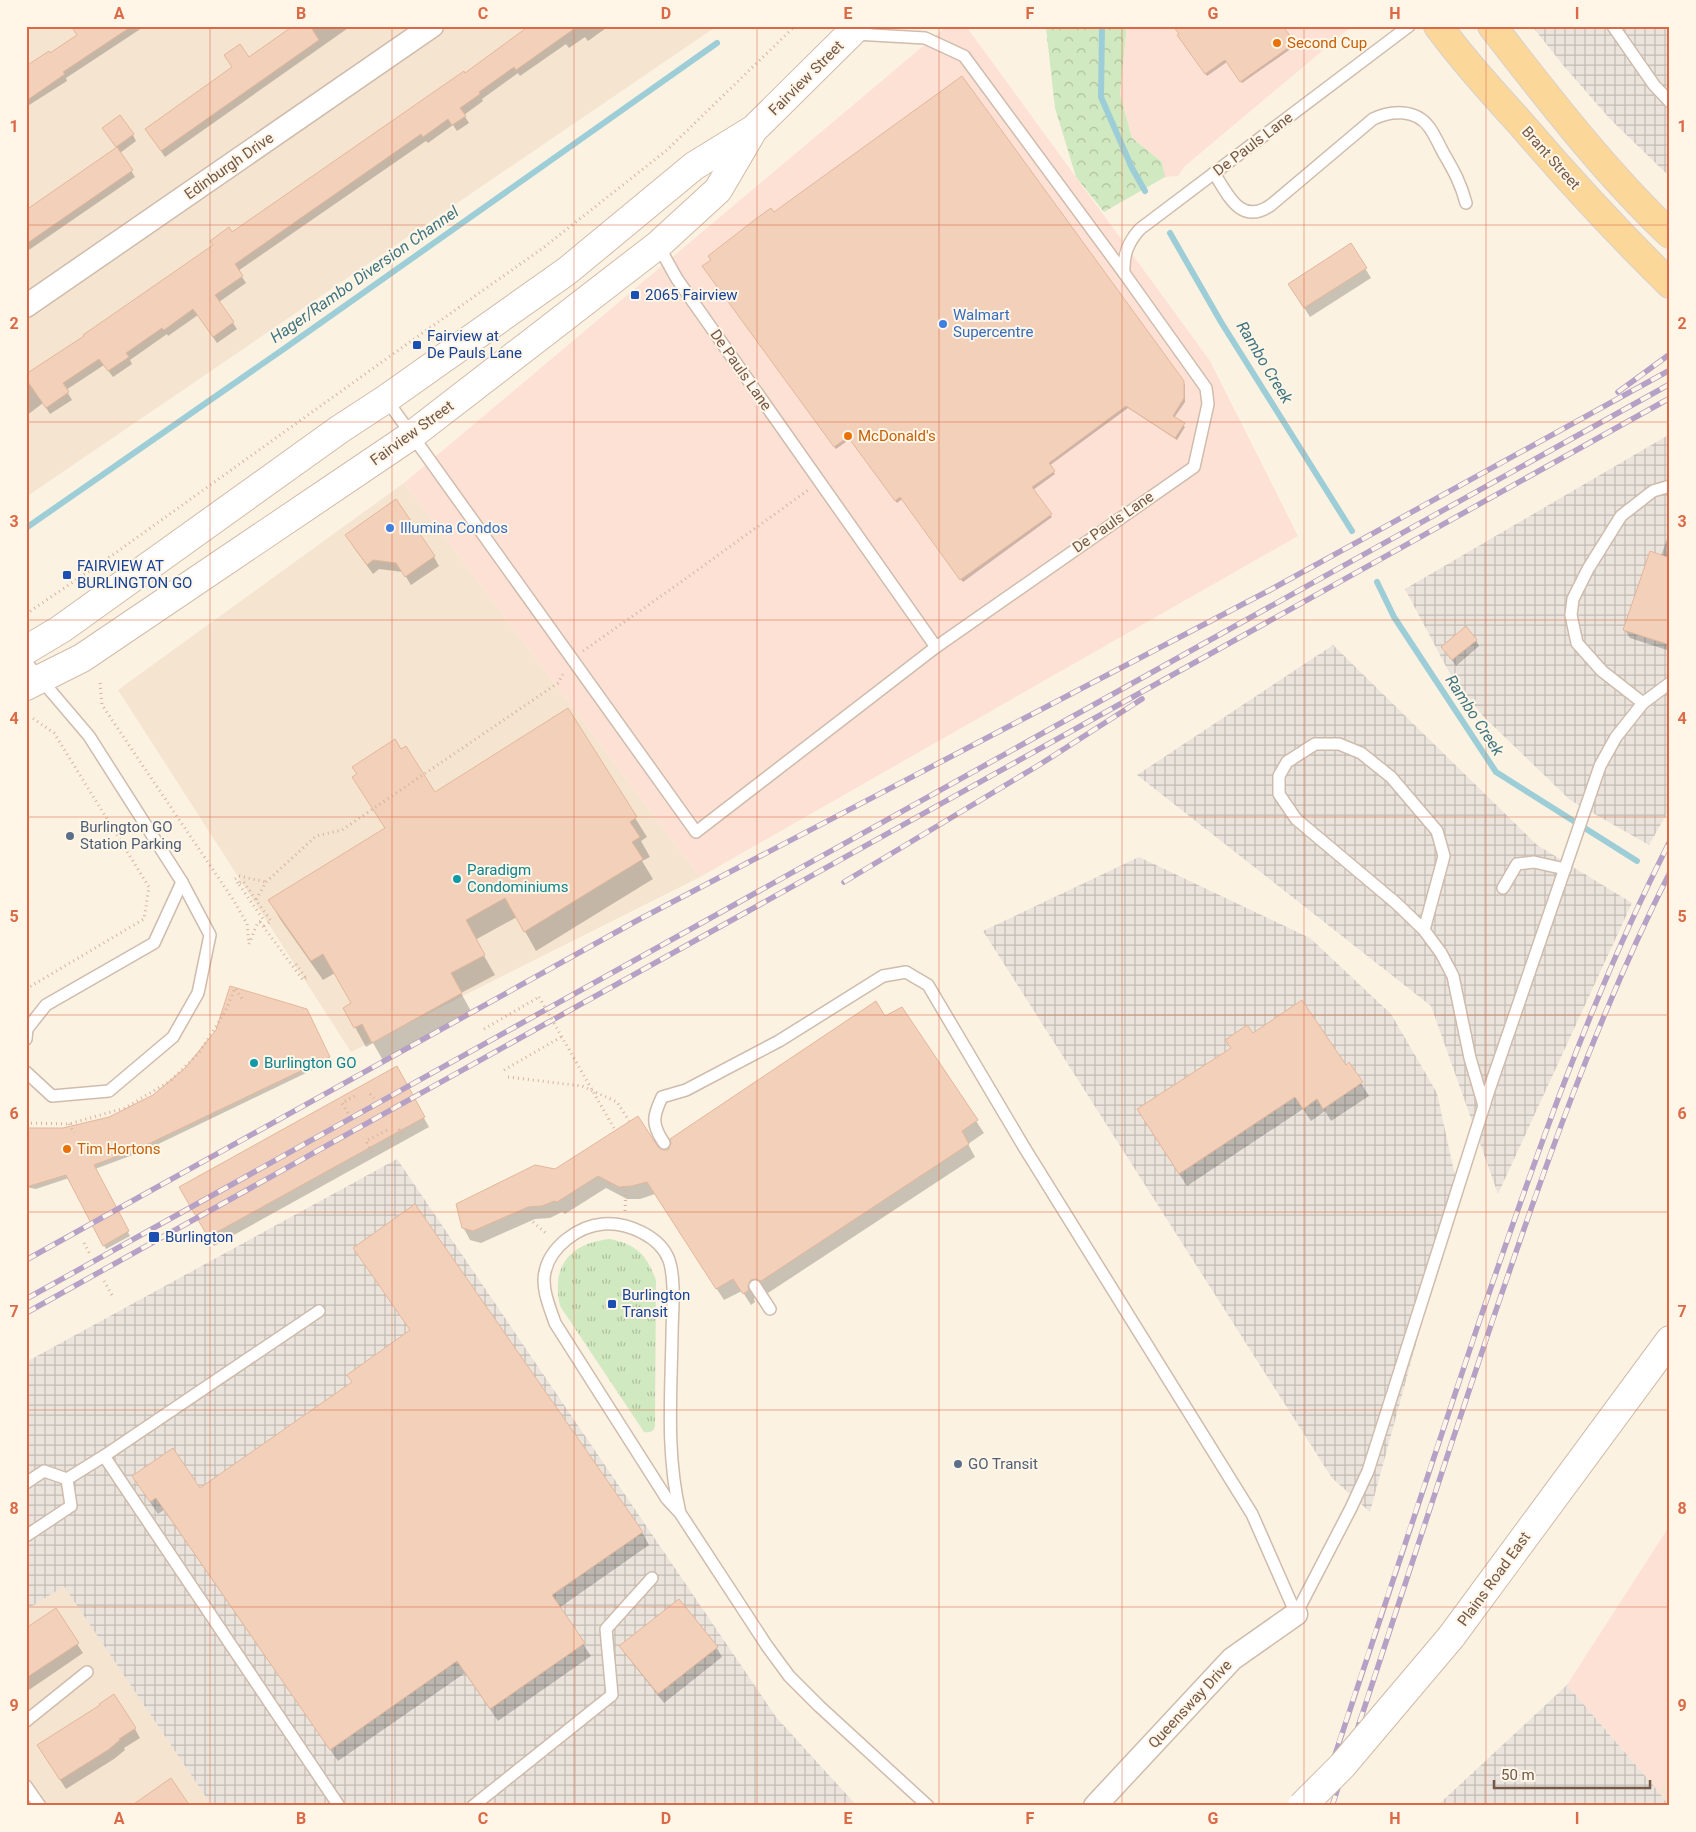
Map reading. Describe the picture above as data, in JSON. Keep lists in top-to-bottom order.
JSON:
{
  "streets": {
    "main road": ["Fairview Street", "Brant Street", "Plains Road East"],
    "street": ["Edinburgh Drive", "Queensway Drive"],
    "lane": ["De Pauls Lane"]
  },
  "crossings": [
    ["Fairview Street", "De Pauls Lane"]
  ],
  "water": ["Hager/Rambo Diversion Channel", "Rambo Creek"],
  "places": {
    "other": [
      "Second Cup",
      "Walmart Supercentre",
      "McDonald's",
      "Illumina Condos",
      "Burlington GO Station Parking",
      "Paradigm Condominiums",
      "Burlington GO",
      "Tim Hortons",
      "GO Transit"
    ],
    "transit": [
      "2065 Fairview",
      "Fairview at De Pauls Lane",
      "FAIRVIEW AT BURLINGTON GO",
      "Burlington",
      "Burlington Transit"
    ]
  },
  "scale_bar": "50 m",
  "grid": {
    "columns": [
      "A",
      "B",
      "C",
      "D",
      "E",
      "F",
      "G",
      "H",
      "I"
    ],
    "rows": [
      "1",
      "2",
      "3",
      "4",
      "5",
      "6",
      "7",
      "8",
      "9"
    ]
  }
}
